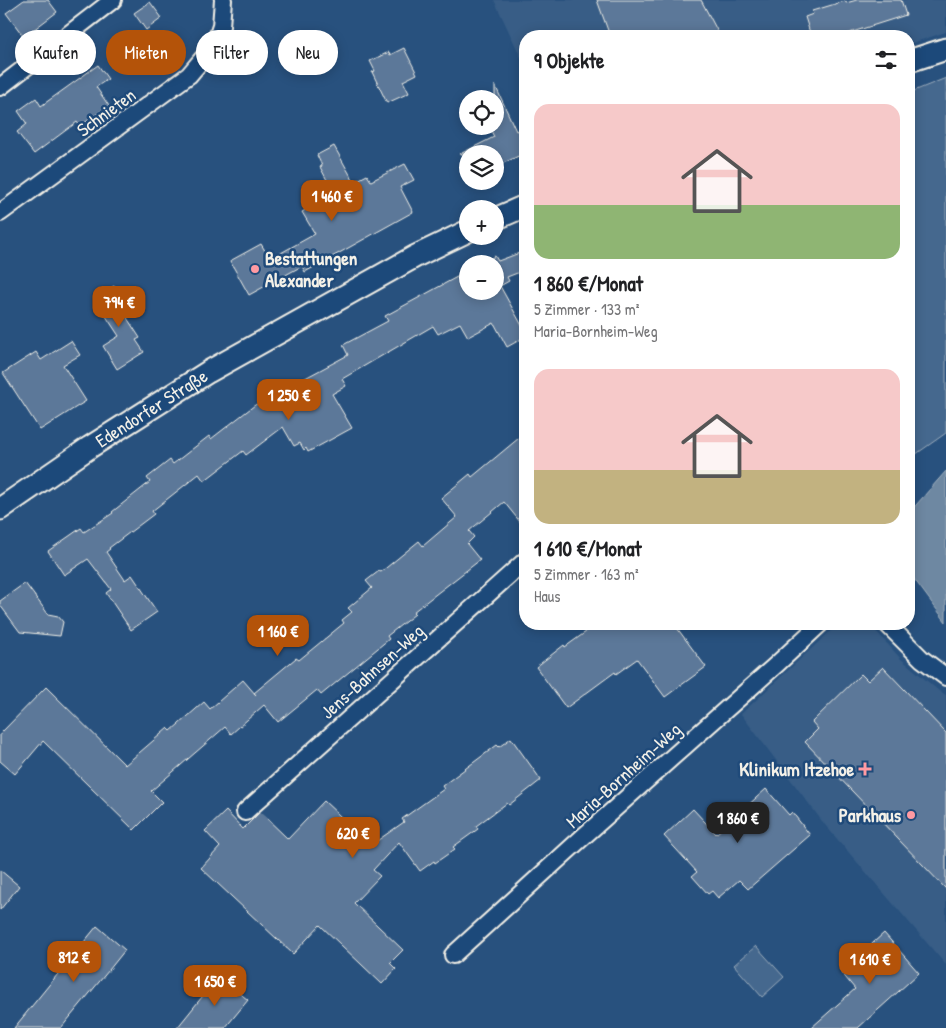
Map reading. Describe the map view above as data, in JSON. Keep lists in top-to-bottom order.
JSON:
{
  "streets": {
    "street": [
      "Schnieten",
      "Edendorfer Straße",
      "Jens-Bahnsen-Weg",
      "Maria-Bornheim-Weg"
    ]
  },
  "places": {
    "other": ["Bestattungen Alexander", "Parkhaus"],
    "health": ["Klinikum Itzehoe"]
  },
  "page": {
    "chip": [
      "Kaufen",
      "Mieten",
      "Filter",
      "Neu"
    ],
    "heading": "9 Objekte",
    "map_buttons": ["+", "−"],
    "list": [
      {
        "name": "1 860 €/Monat",
        "note": "5 Zimmer · 133 m² · Maria-Bornheim-Weg"
      },
      {
        "name": "1 610 €/Monat",
        "note": "5 Zimmer · 163 m² · Haus"
      }
    ],
    "price": [
      "1 460 €",
      "794 €",
      "1 250 €",
      "1 160 €",
      "1 860 €",
      "620 €",
      "812 €",
      "1 610 €",
      "1 650 €"
    ]
  }
}
